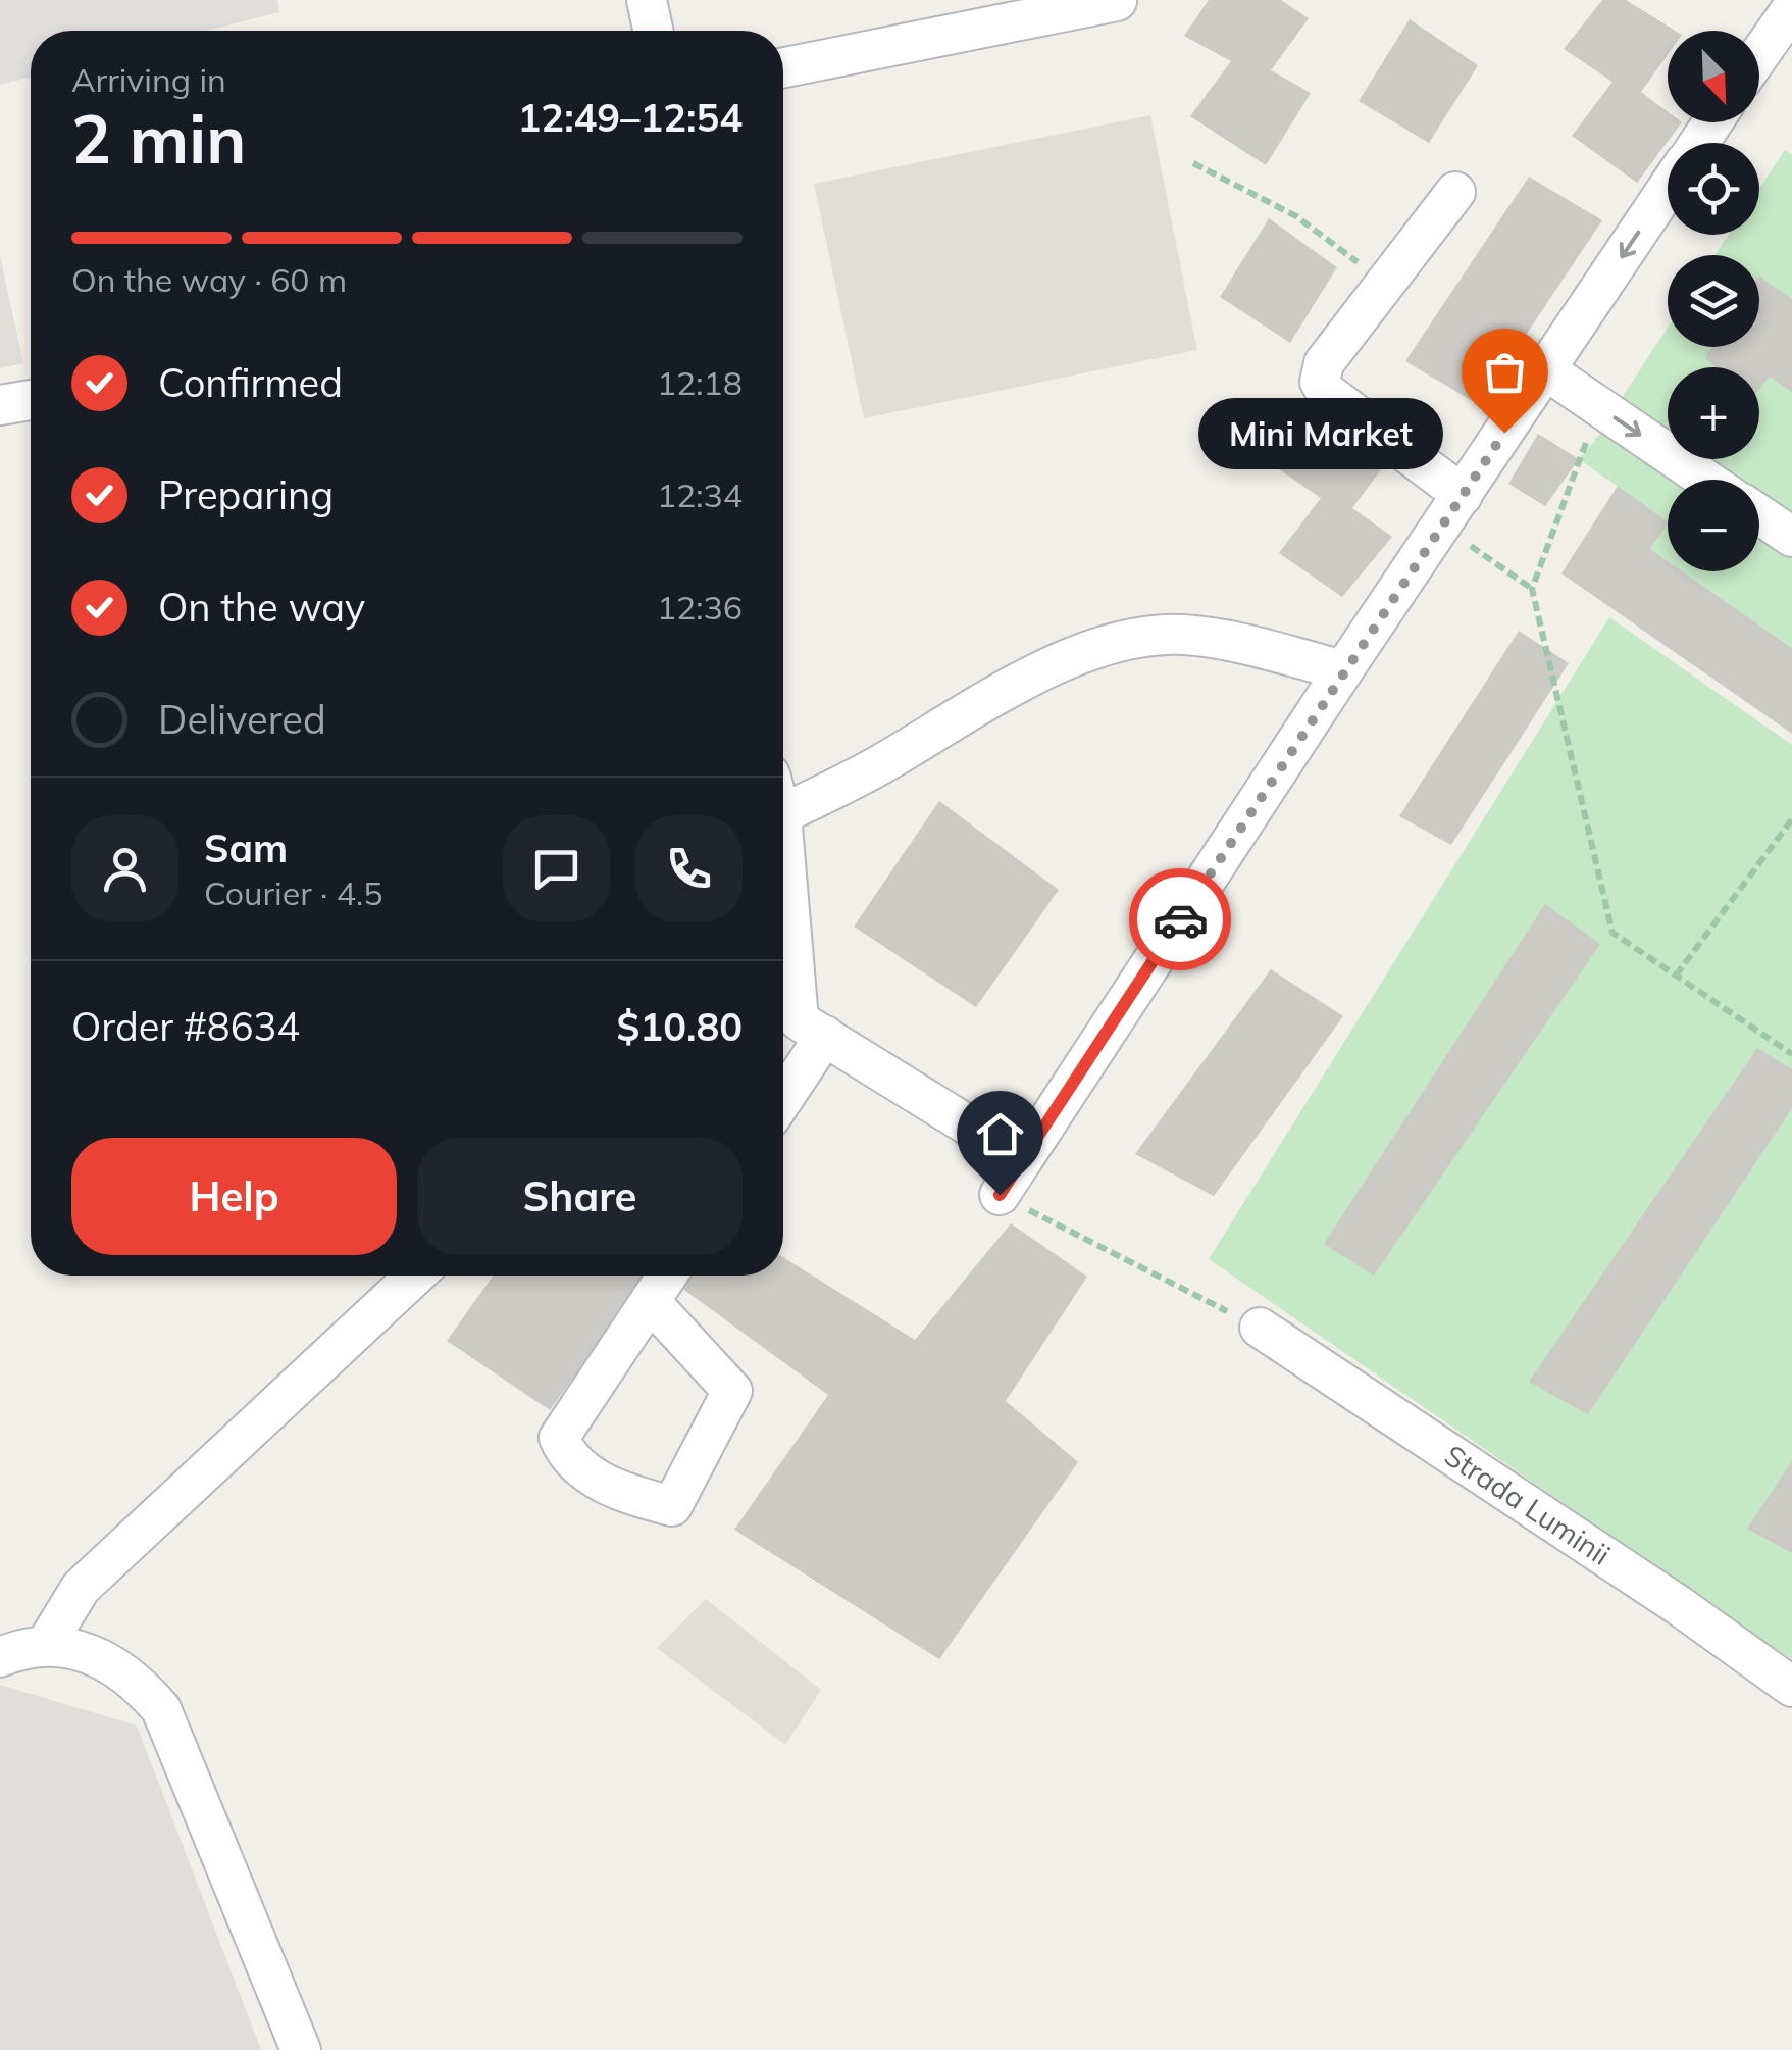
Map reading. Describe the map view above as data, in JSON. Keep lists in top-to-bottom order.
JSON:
{
  "streets": {
    "street": ["Strada Luminii"]
  },
  "places": ["Mini Market"],
  "north": "bottom right",
  "page": {
    "map_buttons": ["+", "−"],
    "heading": ["2 min", "Arriving in", "12:49–12:54"],
    "panel": [
      "Sam",
      "Courier · 4.5",
      "Order #8634",
      "$10.80"
    ],
    "bar": "On the way · 60 m",
    "list": [
      ["Confirmed", "12:18"],
      ["Preparing", "12:34"],
      ["On the way", "12:36"],
      "Delivered"
    ],
    "bubble": "Mini Market",
    "buttons": ["Help", "Share"]
  }
}
